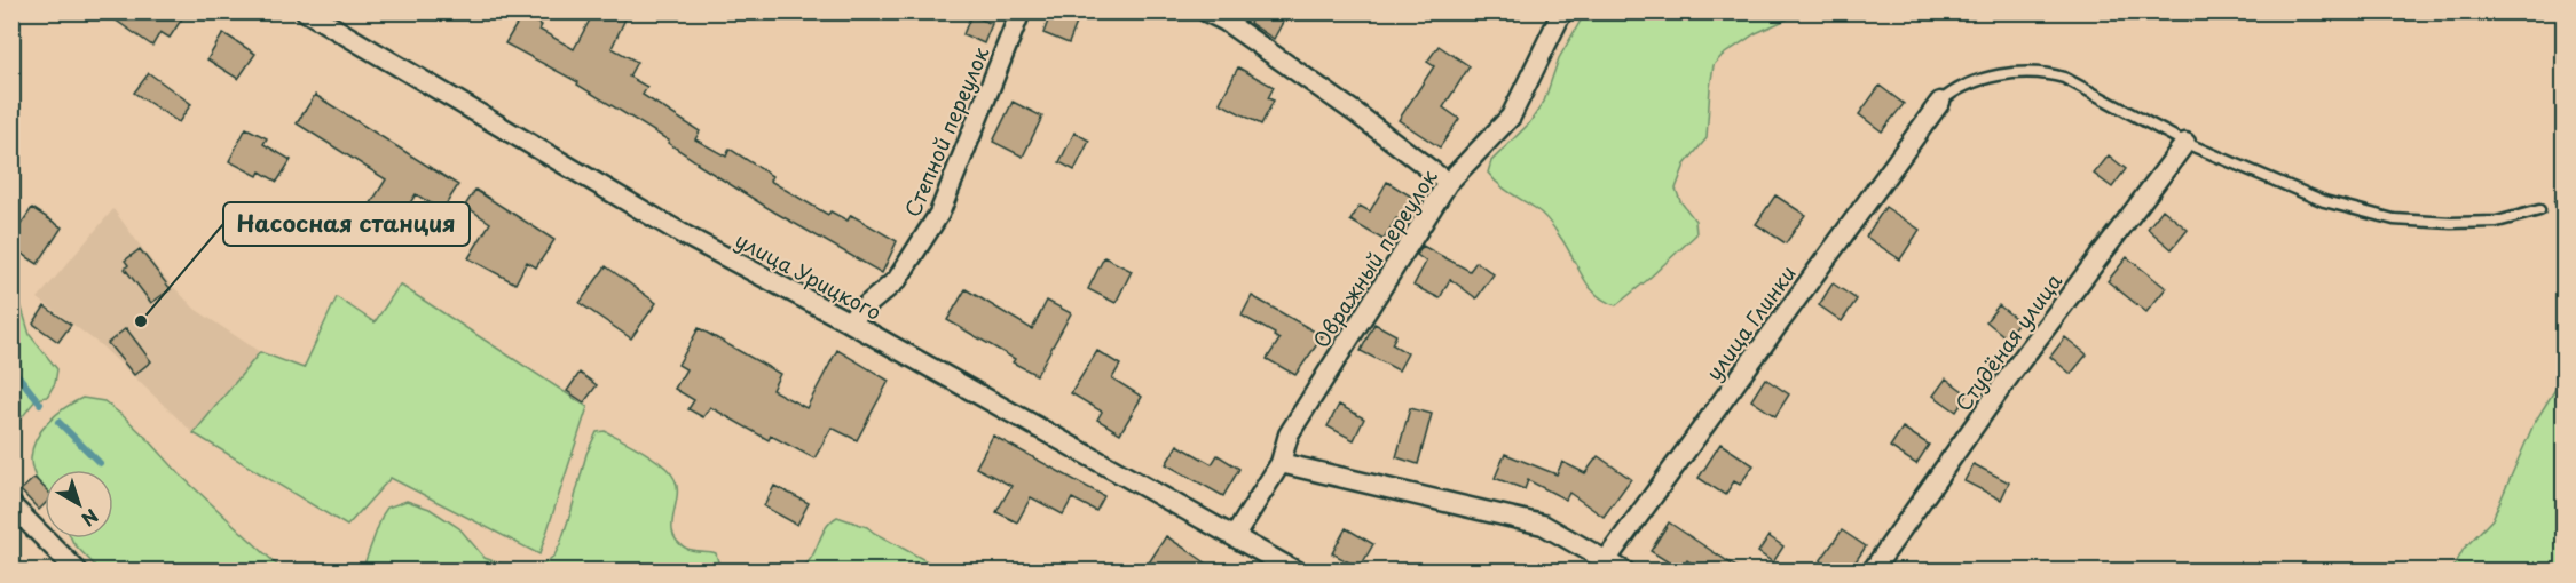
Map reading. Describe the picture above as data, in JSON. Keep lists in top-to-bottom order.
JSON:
{
  "streets": {
    "street": [
      "Степной переулок",
      "Овражный переулок",
      "улица Урицкого",
      "улица Глинки",
      "Студёная улица"
    ]
  },
  "crossings": [
    ["Степной переулок", "улица Урицкого"],
    ["Овражный переулок", "улица Урицкого"]
  ],
  "places": ["Насосная станция"],
  "north": "bottom right"
}
